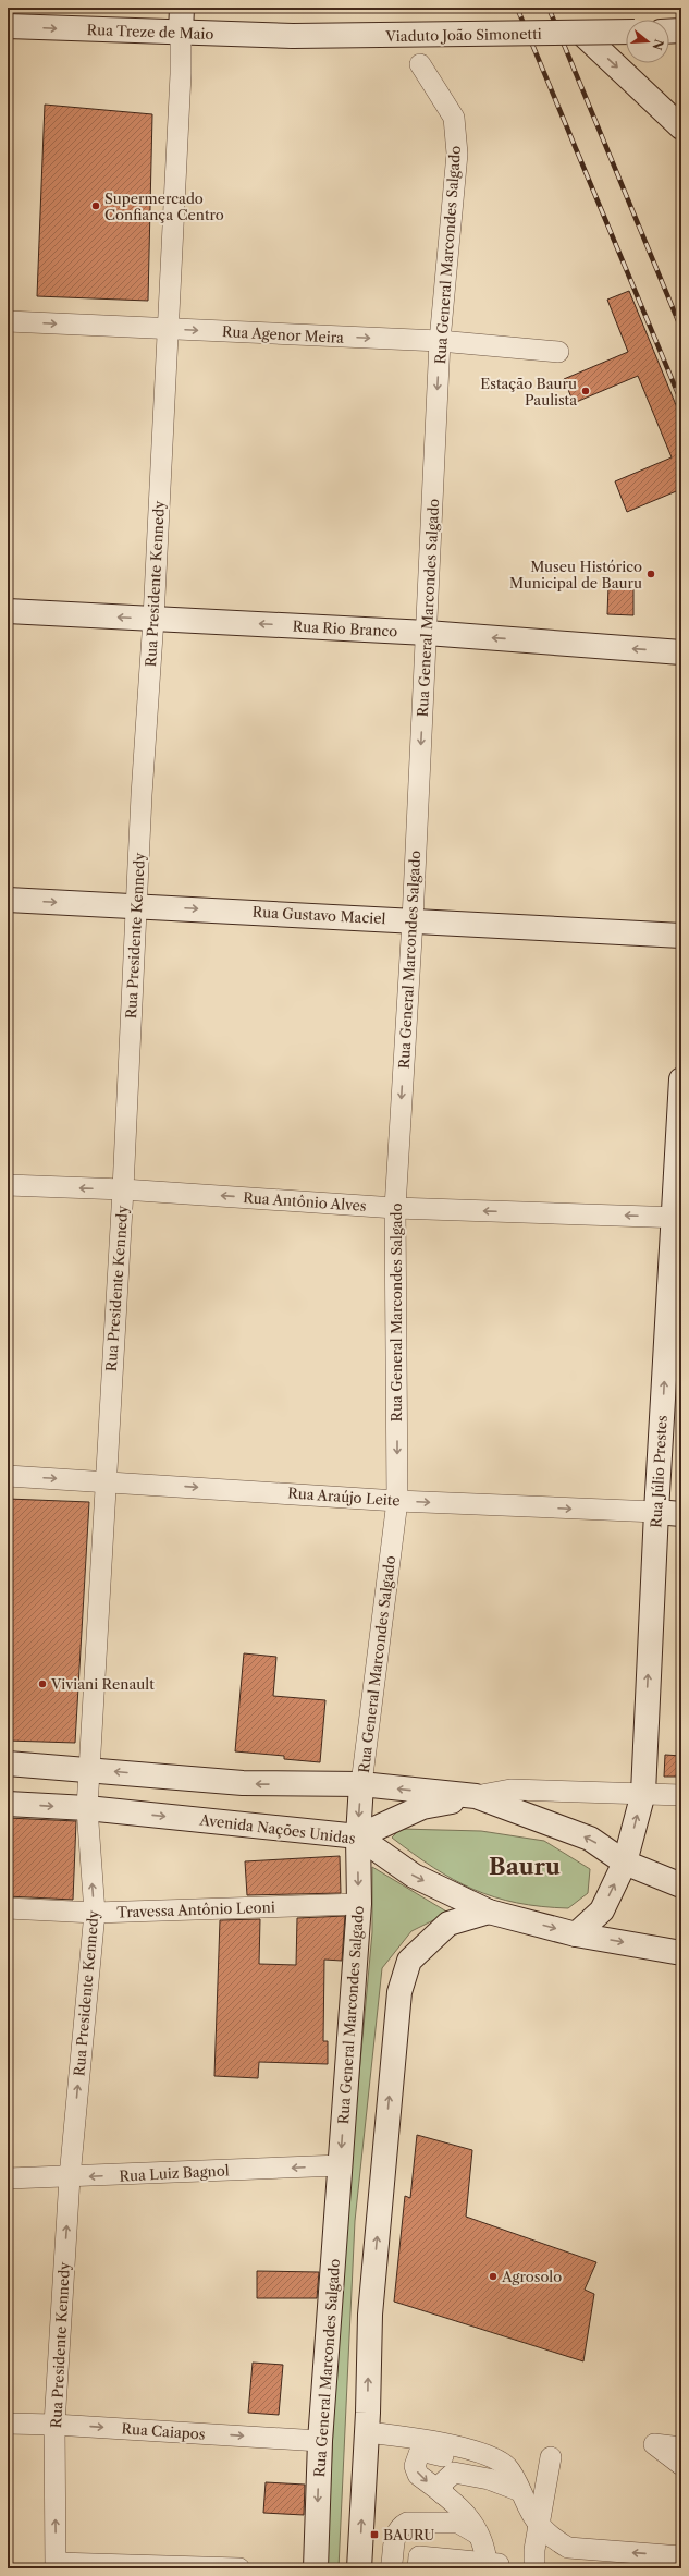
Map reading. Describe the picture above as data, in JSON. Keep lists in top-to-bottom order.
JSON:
{
  "streets": {
    "street": [
      "Rua Treze de Maio",
      "Viaduto João Simonetti",
      "Rua General Marcondes Salgado",
      "Rua Agenor Meira",
      "Rua Presidente Kennedy",
      "Rua Rio Branco",
      "Rua Gustavo Maciel",
      "Rua Antônio Alves",
      "Rua Júlio Prestes",
      "Rua Araújo Leite",
      "Avenida Nações Unidas",
      "Travessa Antônio Leoni",
      "Rua Luiz Bagnol",
      "Rua Caiapos"
    ]
  },
  "crossings": [
    ["Rua Treze de Maio", "Viaduto João Simonetti"],
    ["Rua Treze de Maio", "Rua Presidente Kennedy"],
    ["Rua General Marcondes Salgado", "Rua Agenor Meira"],
    ["Rua General Marcondes Salgado", "Rua Rio Branco"],
    ["Rua General Marcondes Salgado", "Rua Gustavo Maciel"],
    ["Rua General Marcondes Salgado", "Rua Antônio Alves"],
    ["Rua General Marcondes Salgado", "Rua Araújo Leite"],
    ["Rua General Marcondes Salgado", "Avenida Nações Unidas"],
    ["Rua General Marcondes Salgado", "Travessa Antônio Leoni"],
    ["Rua General Marcondes Salgado", "Rua Luiz Bagnol"],
    ["Rua General Marcondes Salgado", "Rua Caiapos"],
    ["Rua Agenor Meira", "Rua Presidente Kennedy"],
    ["Rua Presidente Kennedy", "Rua Rio Branco"],
    ["Rua Presidente Kennedy", "Rua Gustavo Maciel"],
    ["Rua Presidente Kennedy", "Rua Antônio Alves"],
    ["Rua Presidente Kennedy", "Rua Araújo Leite"],
    ["Rua Presidente Kennedy", "Avenida Nações Unidas"],
    ["Rua Presidente Kennedy", "Travessa Antônio Leoni"],
    ["Rua Presidente Kennedy", "Rua Luiz Bagnol"],
    ["Rua Presidente Kennedy", "Rua Caiapos"],
    ["Rua Antônio Alves", "Rua Júlio Prestes"],
    ["Rua Júlio Prestes", "Rua Araújo Leite"],
    ["Rua Júlio Prestes", "Avenida Nações Unidas"]
  ],
  "one_way": [
    "Rua Treze de Maio",
    "Rua General Marcondes Salgado",
    "Rua Agenor Meira",
    "Rua Rio Branco",
    "Rua Gustavo Maciel",
    "Rua Antônio Alves",
    "Rua Júlio Prestes",
    "Rua Araújo Leite",
    "Rua Luiz Bagnol"
  ],
  "districts": ["Bauru"],
  "places": {
    "other": [
      "Supermercado Confiança Centro",
      "Estação Bauru Paulista",
      "Museu Histórico Municipal de Bauru",
      "Viviani Renault",
      "Agrosolo"
    ],
    "transit": ["BAURU"]
  },
  "north": "right"
}
